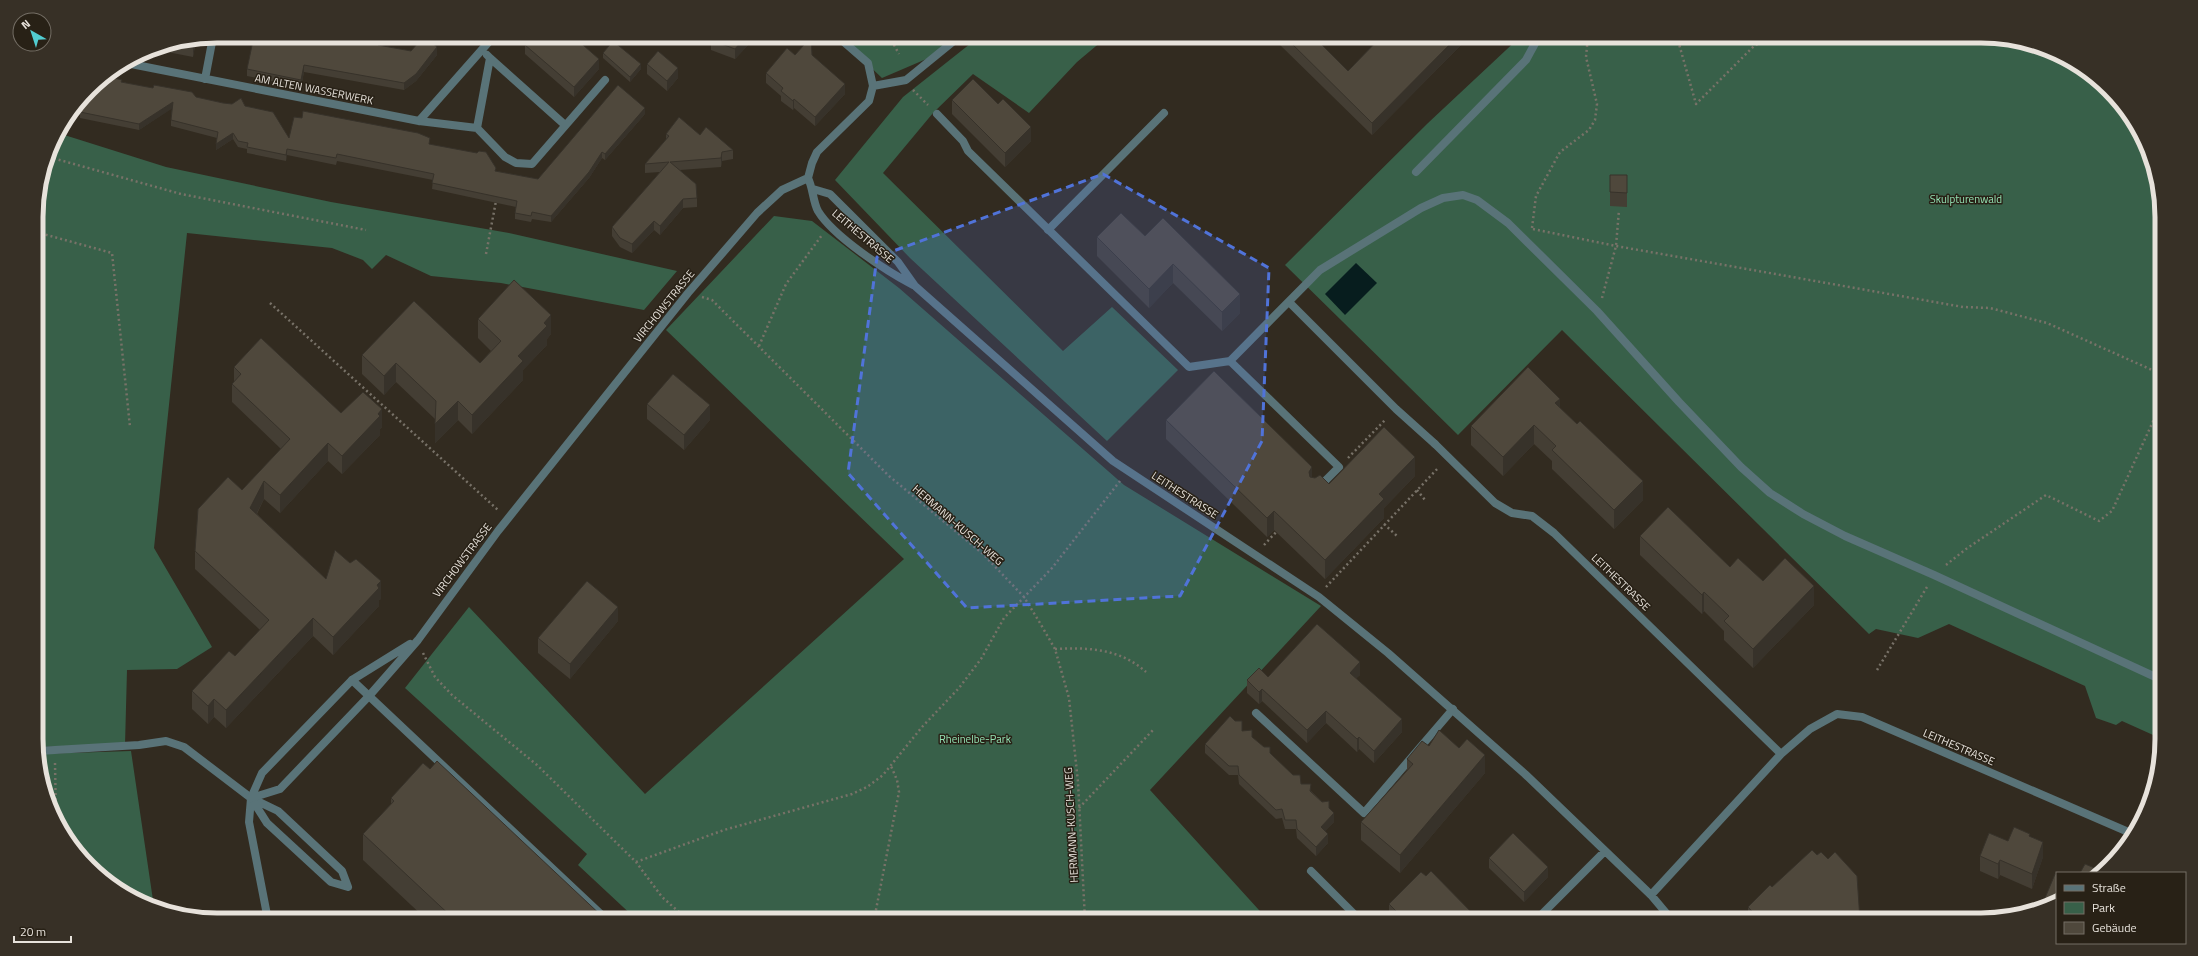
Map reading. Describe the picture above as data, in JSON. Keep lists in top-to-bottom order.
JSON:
{
  "streets": {
    "street": ["AM ALTEN WASSERWERK", "LEITHESTRASSE", "VIRCHOWSTRASSE"],
    "path": ["HERMANN-KUSCH-WEG"]
  },
  "crossings": [
    ["LEITHESTRASSE", "VIRCHOWSTRASSE"],
    ["VIRCHOWSTRASSE", "HERMANN-KUSCH-WEG"]
  ],
  "parks": ["Skulpturenwald", "Rheinelbe-Park"],
  "legend": ["Straße", "Park", "Gebäude"],
  "scale_bar": "20 m",
  "north": "top left"
}
